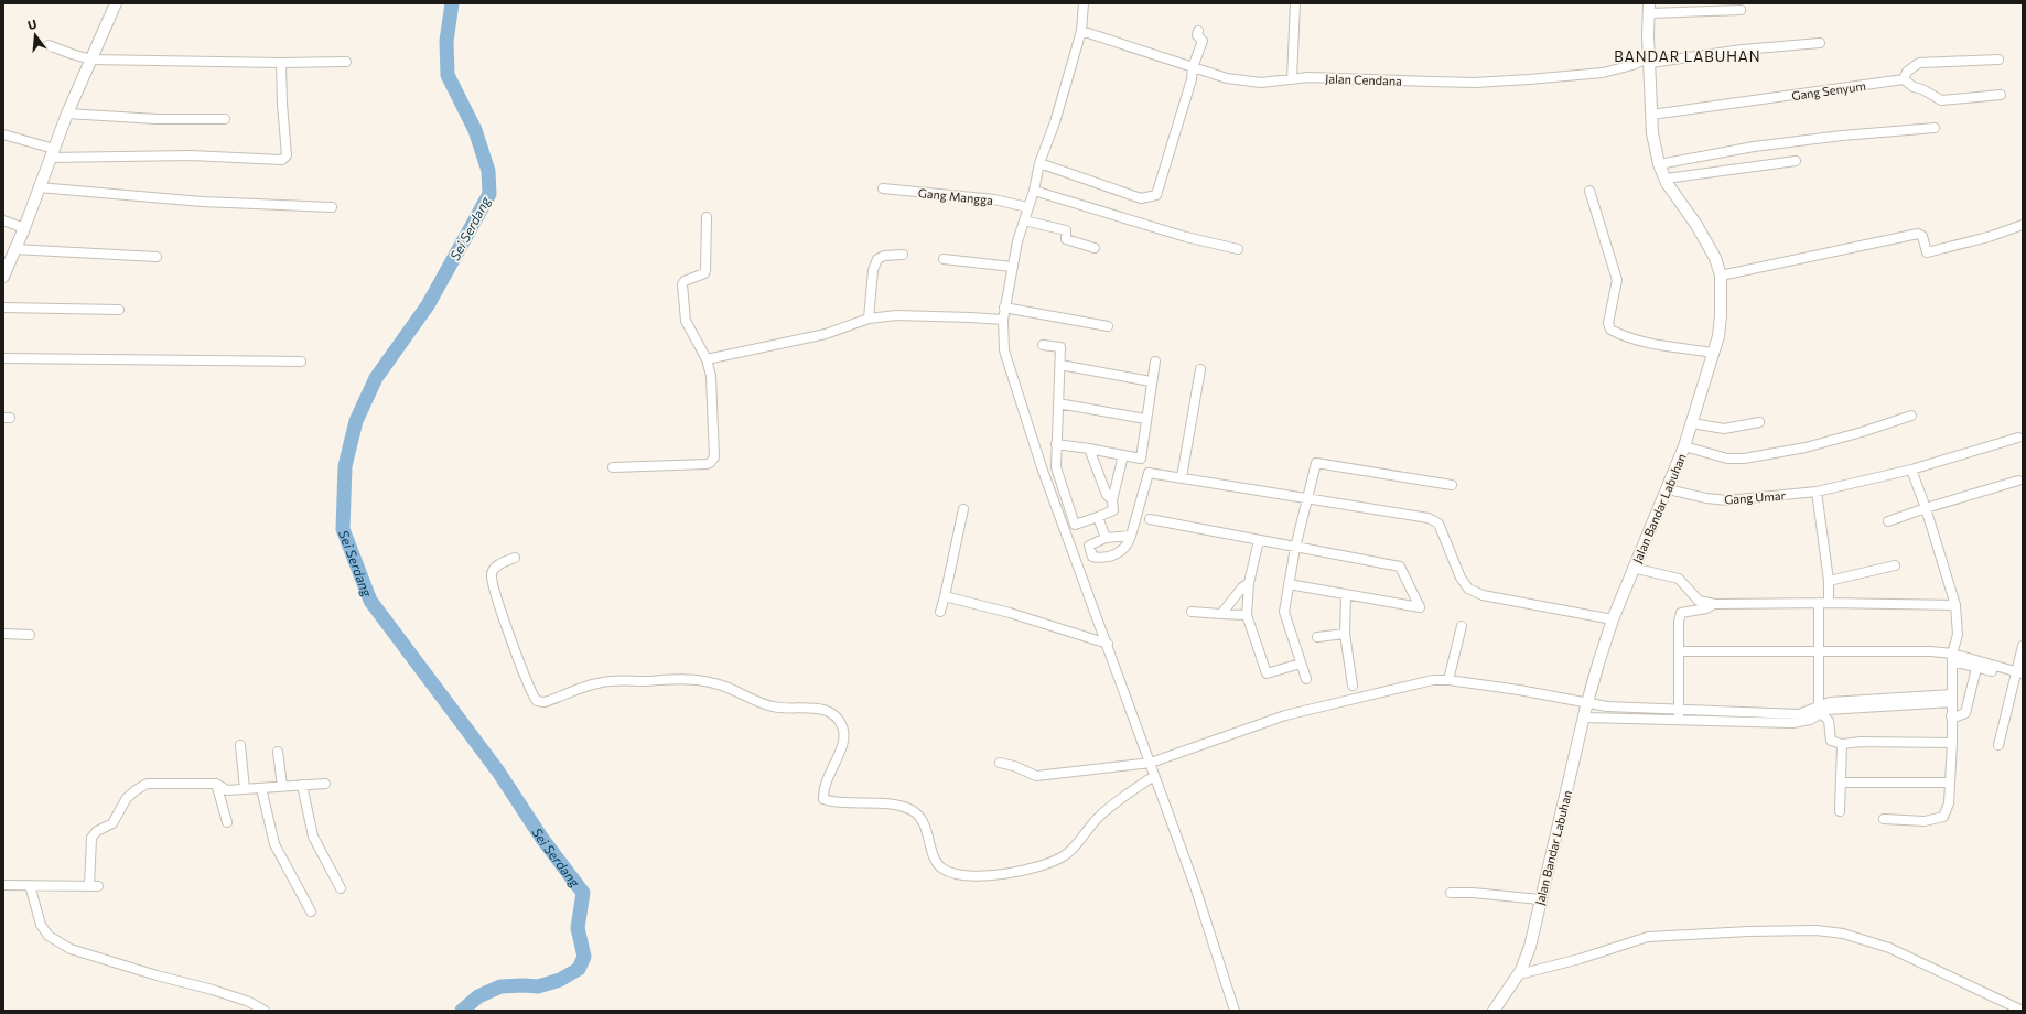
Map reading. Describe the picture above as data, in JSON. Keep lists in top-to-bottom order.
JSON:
{
  "streets": {
    "main road": ["Jalan Bandar Labuhan"],
    "street": [
      "Jalan Cendana",
      "Gang Senyum",
      "Gang Mangga",
      "Gang Umar"
    ]
  },
  "crossings": [
    ["Jalan Cendana", "Jalan Bandar Labuhan"],
    ["Gang Senyum", "Jalan Bandar Labuhan"],
    ["Gang Umar", "Jalan Bandar Labuhan"]
  ],
  "districts": ["BANDAR LABUHAN"],
  "water": ["Sei Serdang"],
  "north": "top"
}
